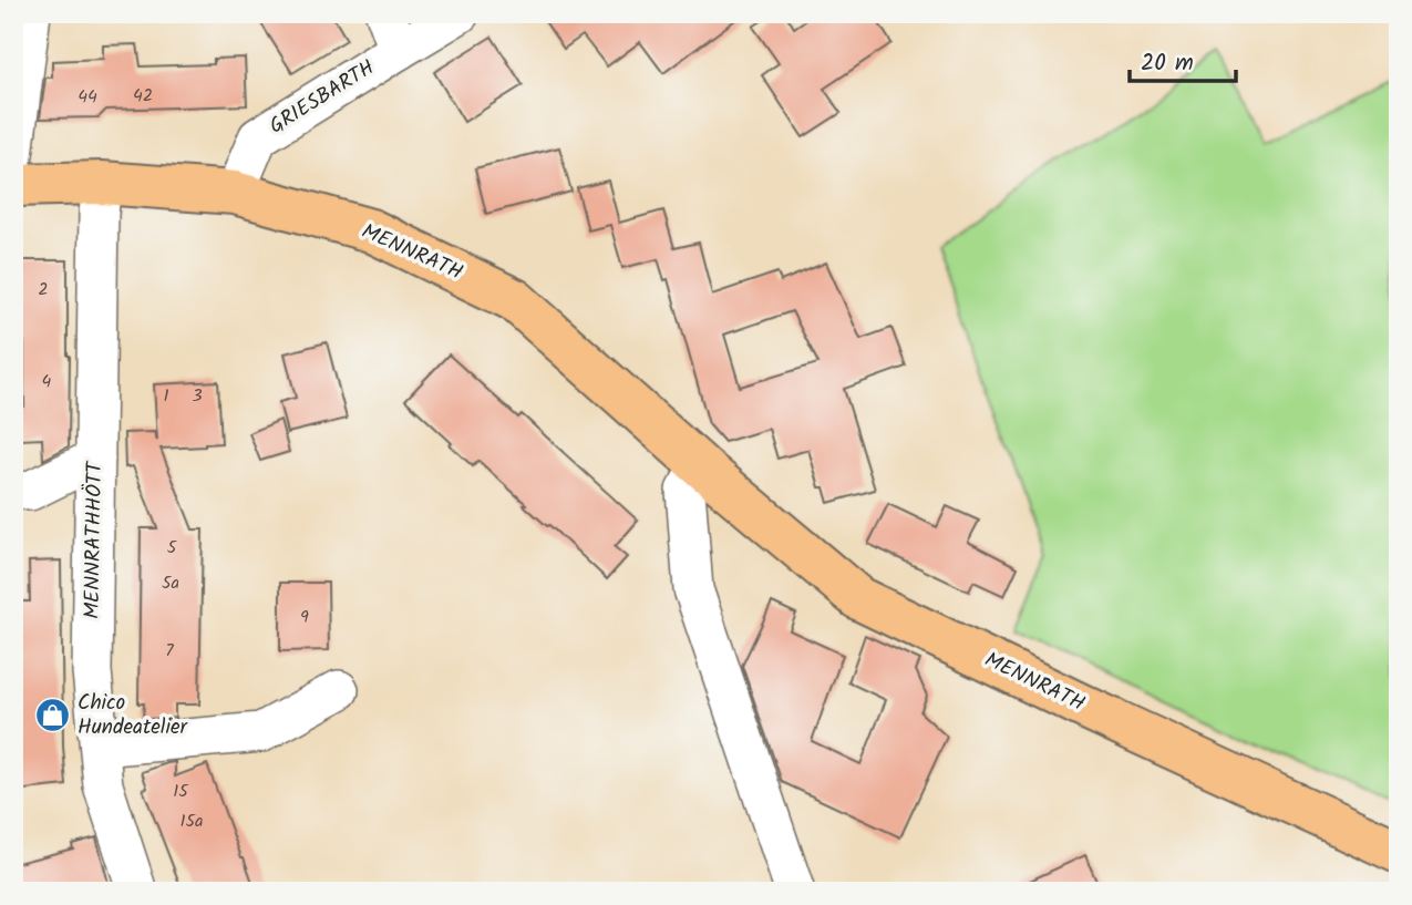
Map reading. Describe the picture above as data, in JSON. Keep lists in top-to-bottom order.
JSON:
{
  "streets": {
    "main road": ["MENNRATH"],
    "street": ["GRIESBARTH", "MENNRATHHÖTT"]
  },
  "crossings": [
    ["GRIESBARTH", "MENNRATH"],
    ["MENNRATH", "MENNRATHHÖTT"]
  ],
  "places": {
    "shop": ["Chico Hundeatelier"]
  },
  "house_numbers": [
    "42",
    "44",
    "2",
    "4",
    "1",
    "3",
    "5",
    "5a",
    "9",
    "7",
    "15",
    "15a"
  ],
  "scale_bar": "20 m"
}
